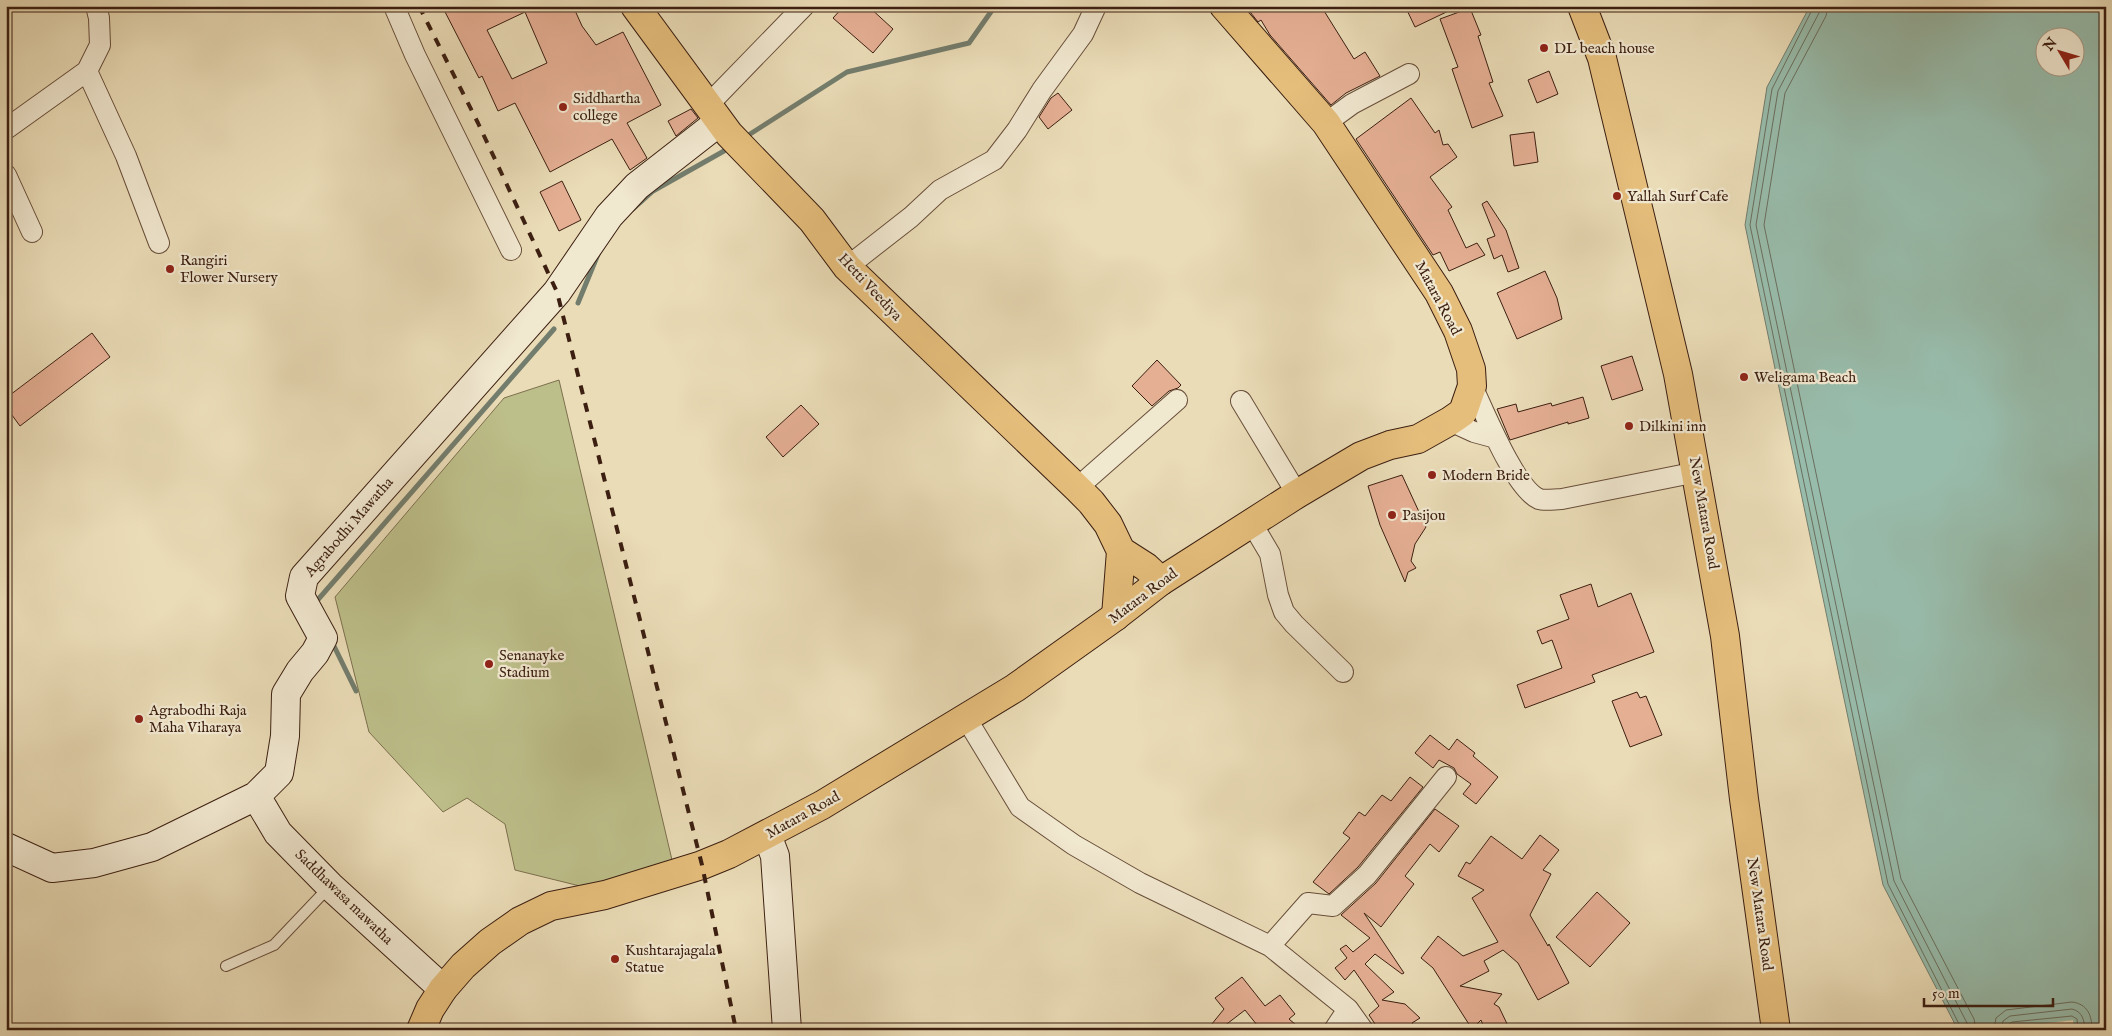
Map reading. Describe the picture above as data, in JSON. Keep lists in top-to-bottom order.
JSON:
{
  "streets": {
    "main road": ["Hetti Veediya", "Matara Road", "New Matara Road"],
    "street": ["Agrabodhi Mawatha", "Saddhawasa mawatha"]
  },
  "crossings": [
    ["Hetti Veediya", "Agrabodhi Mawatha"],
    ["Matara Road", "Saddhawasa mawatha"],
    ["Agrabodhi Mawatha", "Saddhawasa mawatha"]
  ],
  "places": [
    "DL beach house",
    "Siddhartha college",
    "Yallah Surf Cafe",
    "Rangiri Flower Nursery",
    "Weligama Beach",
    "Dilkini inn",
    "Modern Bride",
    "Pasijou",
    "Senanayke Stadium",
    "Agrabodhi Raja Maha Viharaya",
    "Kushtarajagala Statue"
  ],
  "scale_bar": "50 m",
  "north": "top left"
}
